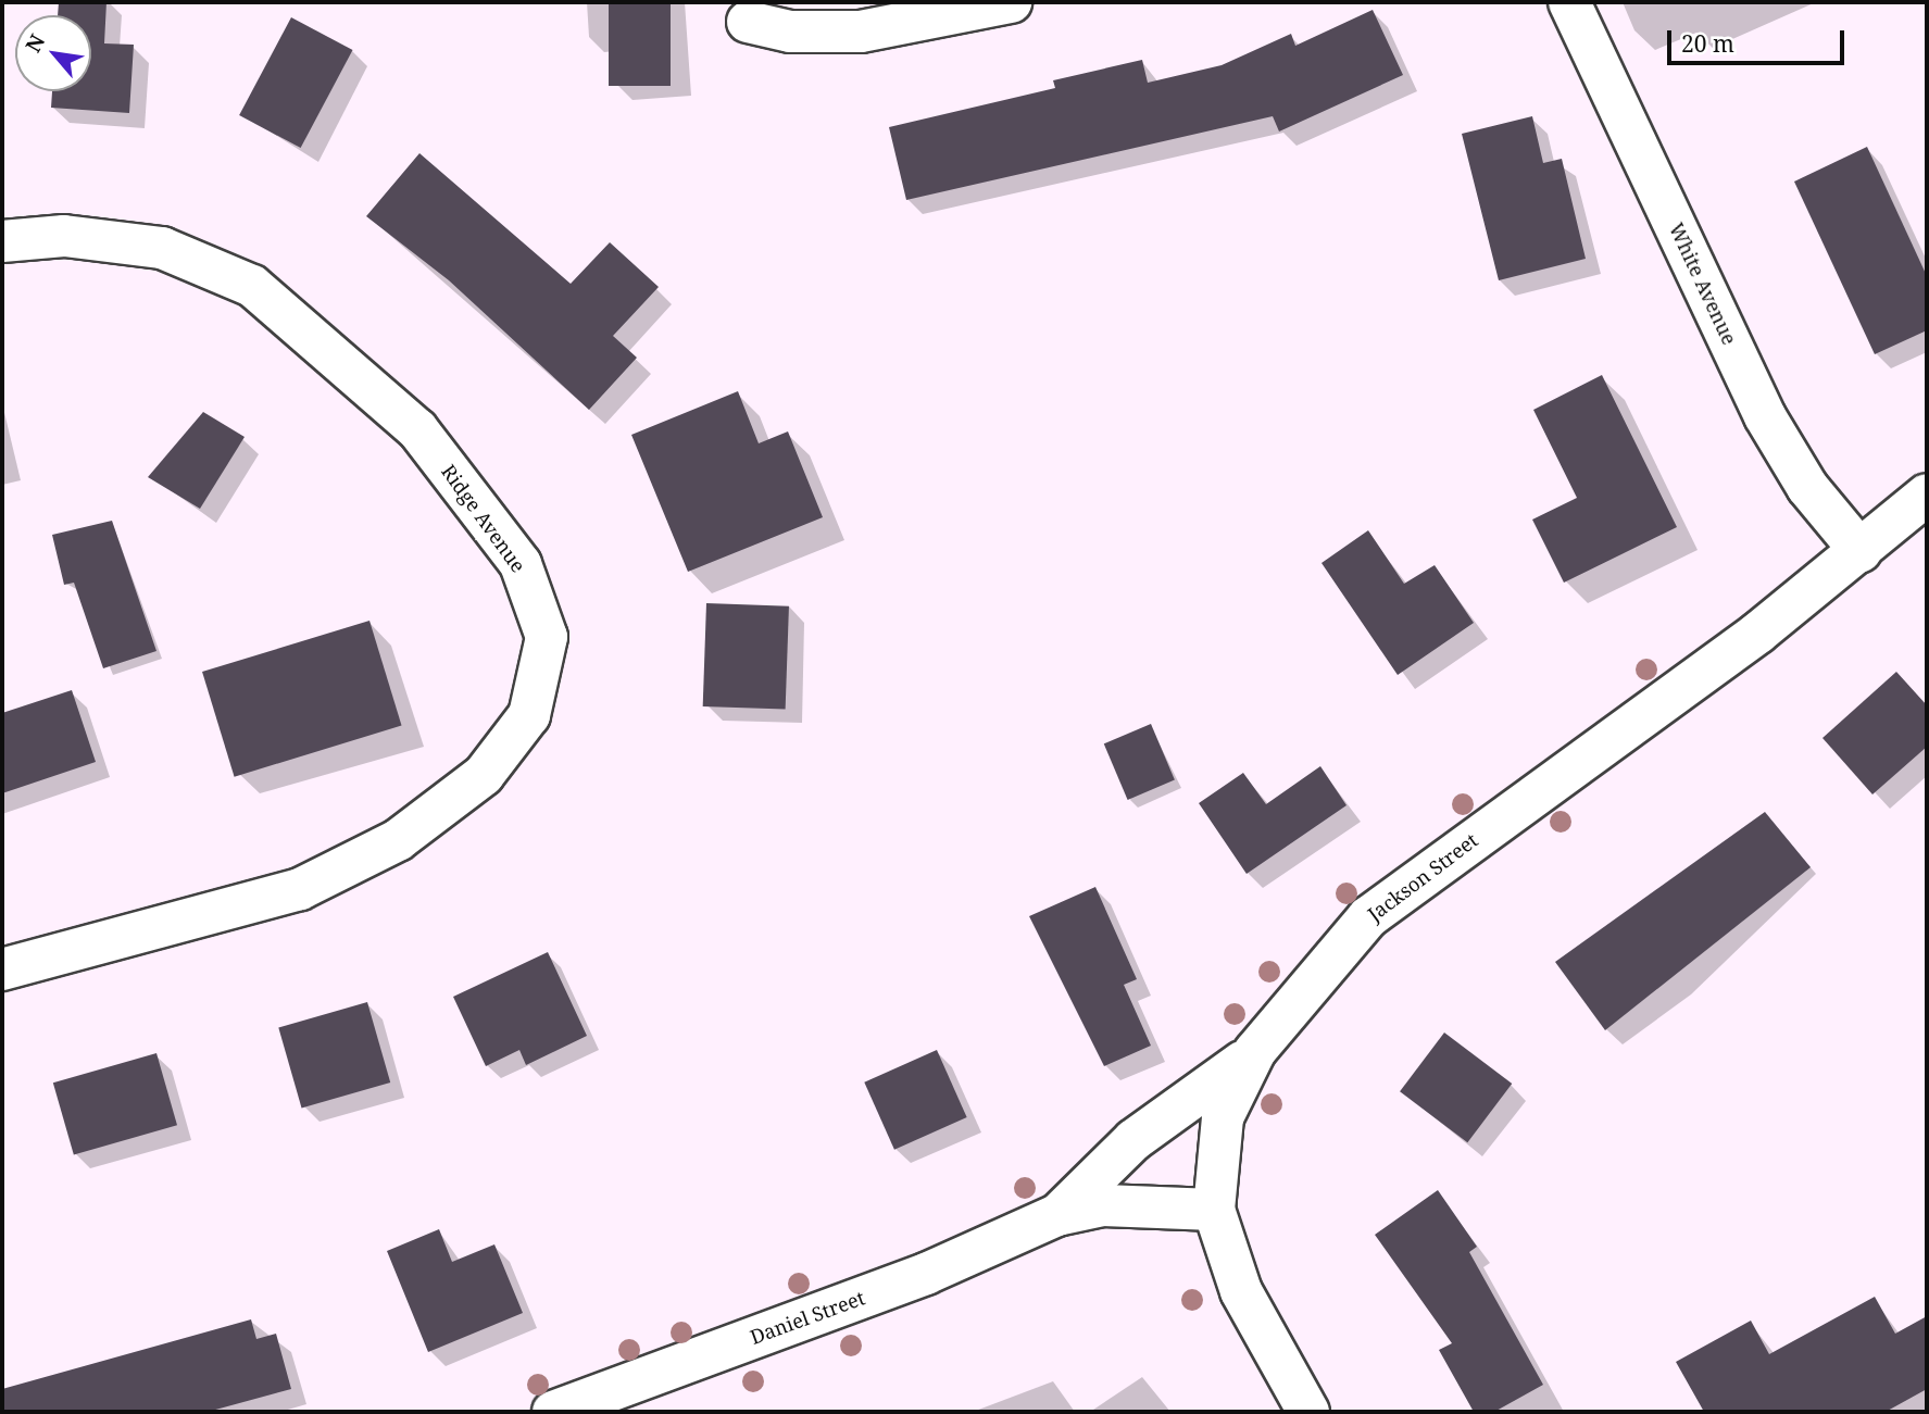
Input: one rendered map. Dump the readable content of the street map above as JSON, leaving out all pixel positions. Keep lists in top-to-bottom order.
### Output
{
  "streets": {
    "street": [
      "White Avenue",
      "Ridge Avenue",
      "Jackson Street",
      "Daniel Street"
    ]
  },
  "crossings": [
    ["White Avenue", "Jackson Street"],
    ["Jackson Street", "Daniel Street"]
  ],
  "scale_bar": "20 m",
  "north": "top left"
}
